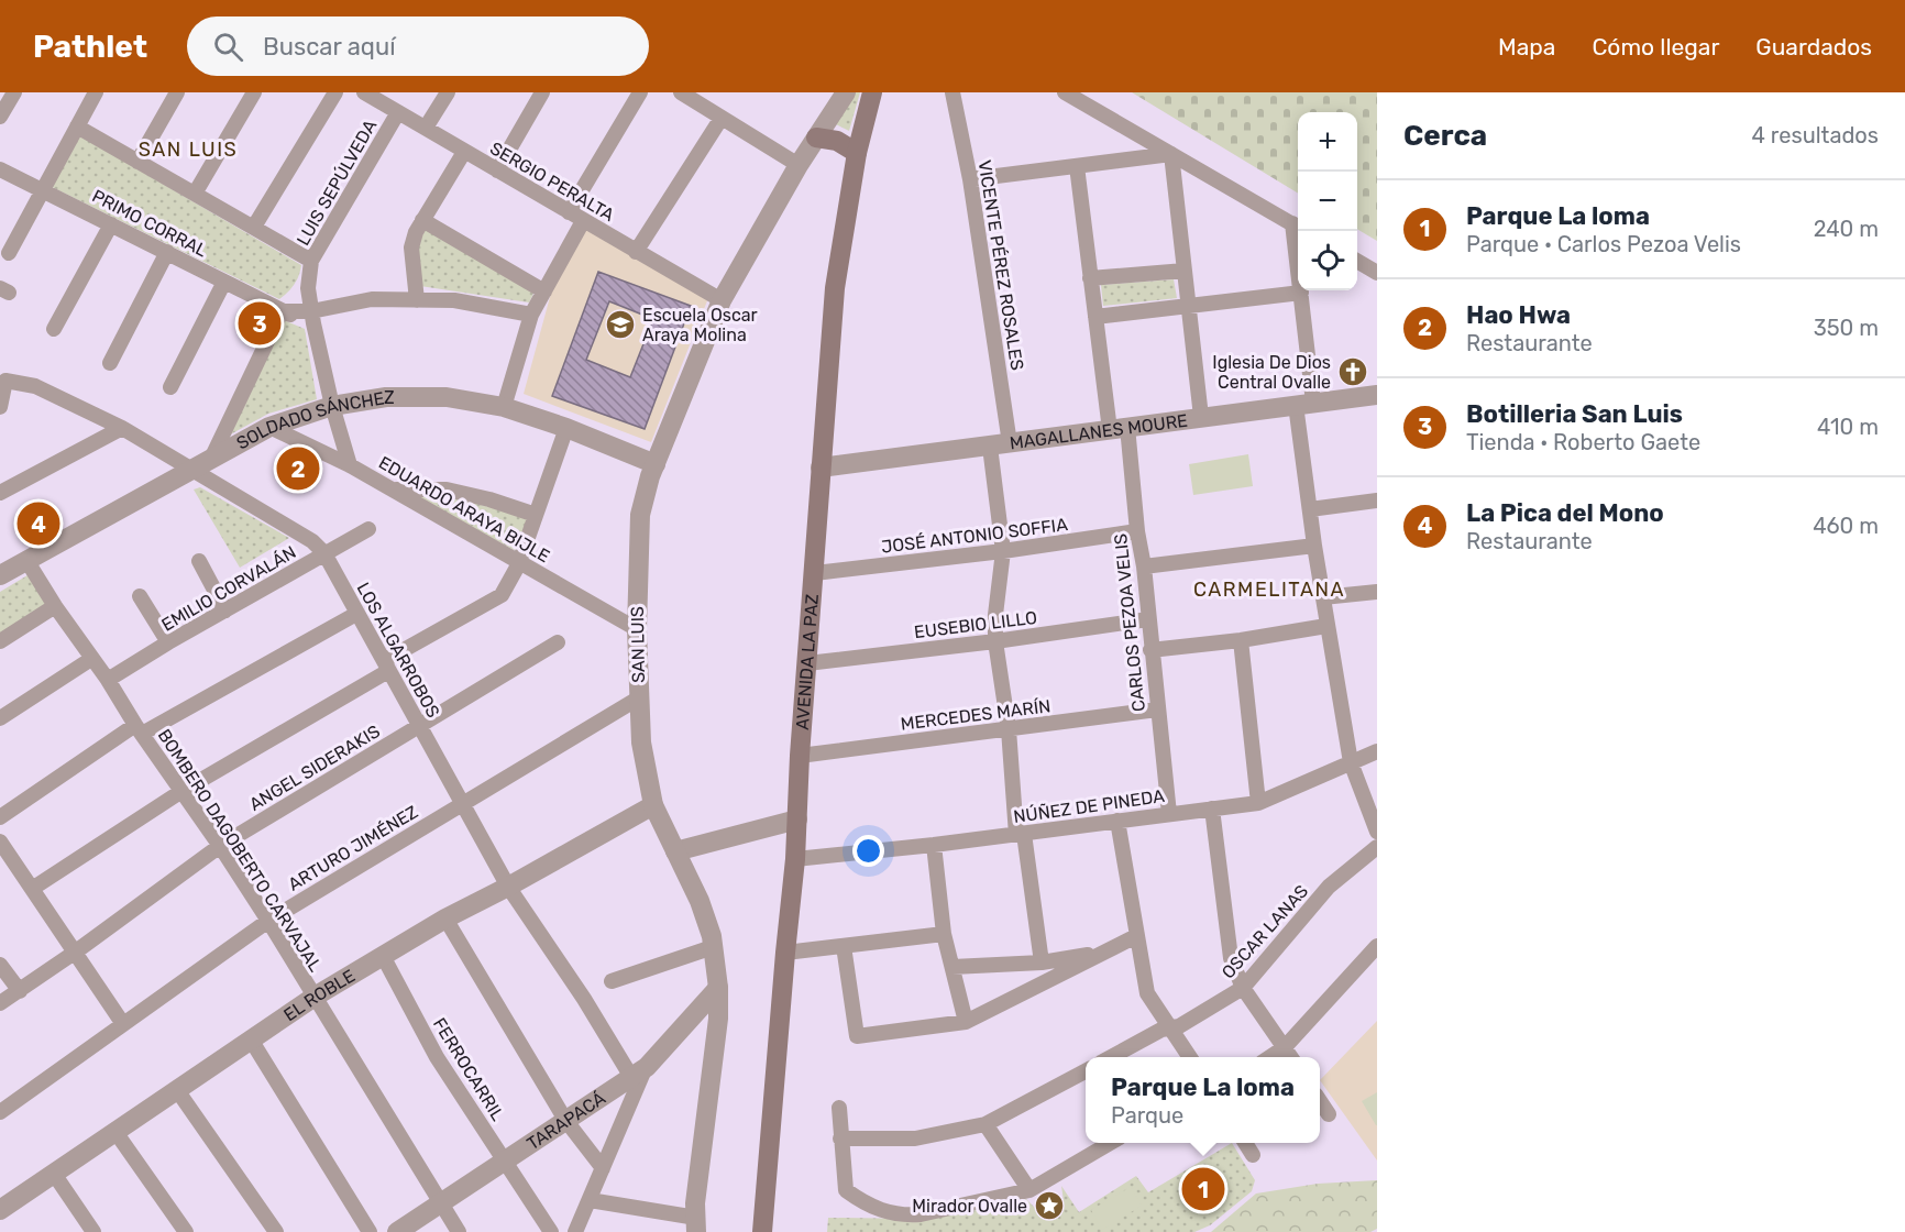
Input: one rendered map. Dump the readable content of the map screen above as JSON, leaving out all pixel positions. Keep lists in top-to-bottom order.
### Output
{
  "streets": {
    "main road": ["AVENIDA LA PAZ"],
    "street": [
      "SERGIO PERALTA",
      "LUIS SEPÚLVEDA",
      "PRIMO CORRAL",
      "VICENTE PÉREZ ROSALES",
      "SOLDADO SÁNCHEZ",
      "MAGALLANES MOURE",
      "EDUARDO ARAYA BIJLE",
      "JOSÉ ANTONIO SOFFIA",
      "EMILIO CORVALÁN",
      "CARLOS PEZOA VELIS",
      "EUSEBIO LILLO",
      "SAN LUIS",
      "LOS ALGARROBOS",
      "MERCEDES MARÍN",
      "ANGEL SIDERAKIS",
      "NÚÑEZ DE PINEDA",
      "ARTURO JIMÉNEZ",
      "BOMBERO DAGOBERTO CARVAJAL",
      "OSCAR LANAS",
      "EL ROBLE",
      "FERROCARRIL",
      "TARAPACÁ"
    ]
  },
  "crossings": [
    ["SERGIO PERALTA", "LUIS SEPÚLVEDA"],
    ["SERGIO PERALTA", "SAN LUIS"],
    ["LUIS SEPÚLVEDA", "PRIMO CORRAL"],
    ["LUIS SEPÚLVEDA", "SOLDADO SÁNCHEZ"],
    ["LUIS SEPÚLVEDA", "EDUARDO ARAYA BIJLE"],
    ["VICENTE PÉREZ ROSALES", "MAGALLANES MOURE"],
    ["SOLDADO SÁNCHEZ", "EDUARDO ARAYA BIJLE"],
    ["SOLDADO SÁNCHEZ", "SAN LUIS"],
    ["SOLDADO SÁNCHEZ", "LOS ALGARROBOS"],
    ["SOLDADO SÁNCHEZ", "BOMBERO DAGOBERTO CARVAJAL"],
    ["MAGALLANES MOURE", "CARLOS PEZOA VELIS"],
    ["MAGALLANES MOURE", "AVENIDA LA PAZ"],
    ["EDUARDO ARAYA BIJLE", "SAN LUIS"],
    ["JOSÉ ANTONIO SOFFIA", "CARLOS PEZOA VELIS"],
    ["JOSÉ ANTONIO SOFFIA", "AVENIDA LA PAZ"],
    ["EMILIO CORVALÁN", "LOS ALGARROBOS"],
    ["EMILIO CORVALÁN", "BOMBERO DAGOBERTO CARVAJAL"],
    ["CARLOS PEZOA VELIS", "EUSEBIO LILLO"],
    ["CARLOS PEZOA VELIS", "MERCEDES MARÍN"],
    ["CARLOS PEZOA VELIS", "NÚÑEZ DE PINEDA"],
    ["EUSEBIO LILLO", "AVENIDA LA PAZ"],
    ["SAN LUIS", "ARTURO JIMÉNEZ"],
    ["SAN LUIS", "EL ROBLE"],
    ["SAN LUIS", "TARAPACÁ"],
    ["LOS ALGARROBOS", "ANGEL SIDERAKIS"],
    ["LOS ALGARROBOS", "ARTURO JIMÉNEZ"],
    ["LOS ALGARROBOS", "EL ROBLE"],
    ["LOS ALGARROBOS", "TARAPACÁ"],
    ["AVENIDA LA PAZ", "MERCEDES MARÍN"],
    ["AVENIDA LA PAZ", "NÚÑEZ DE PINEDA"],
    ["ANGEL SIDERAKIS", "BOMBERO DAGOBERTO CARVAJAL"],
    ["ARTURO JIMÉNEZ", "BOMBERO DAGOBERTO CARVAJAL"],
    ["BOMBERO DAGOBERTO CARVAJAL", "EL ROBLE"],
    ["BOMBERO DAGOBERTO CARVAJAL", "TARAPACÁ"],
    ["EL ROBLE", "FERROCARRIL"],
    ["FERROCARRIL", "TARAPACÁ"]
  ],
  "districts": ["SAN LUIS", "CARMELITANA"],
  "places": {
    "school or university": ["Escuela Oscar Araya Molina"],
    "church": ["Iglesia De Dios Central Ovalle"],
    "place": ["Mirador Ovalle"]
  },
  "page": {
    "header": "Pathlet",
    "search": "Buscar aquí",
    "nav": ["Mapa", "Cómo llegar", "Guardados"],
    "heading": ["Cerca", "4 resultados"],
    "map_buttons": ["+", "−"],
    "list": [
      {
        "mark": "1",
        "name": "Parque La loma",
        "note": "Parque · Carlos Pezoa Velis",
        "value": "240 m"
      },
      {
        "mark": "2",
        "name": "Hao Hwa",
        "note": "Restaurante",
        "value": "350 m"
      },
      {
        "mark": "3",
        "name": "Botilleria San Luis",
        "note": "Tienda · Roberto Gaete",
        "value": "410 m"
      },
      {
        "mark": "4",
        "name": "La Pica del Mono",
        "note": "Restaurante",
        "value": "460 m"
      }
    ],
    "pins": [
      "3",
      "2",
      "4",
      "1"
    ],
    "popup": ["Parque La loma", "Parque"]
  }
}
